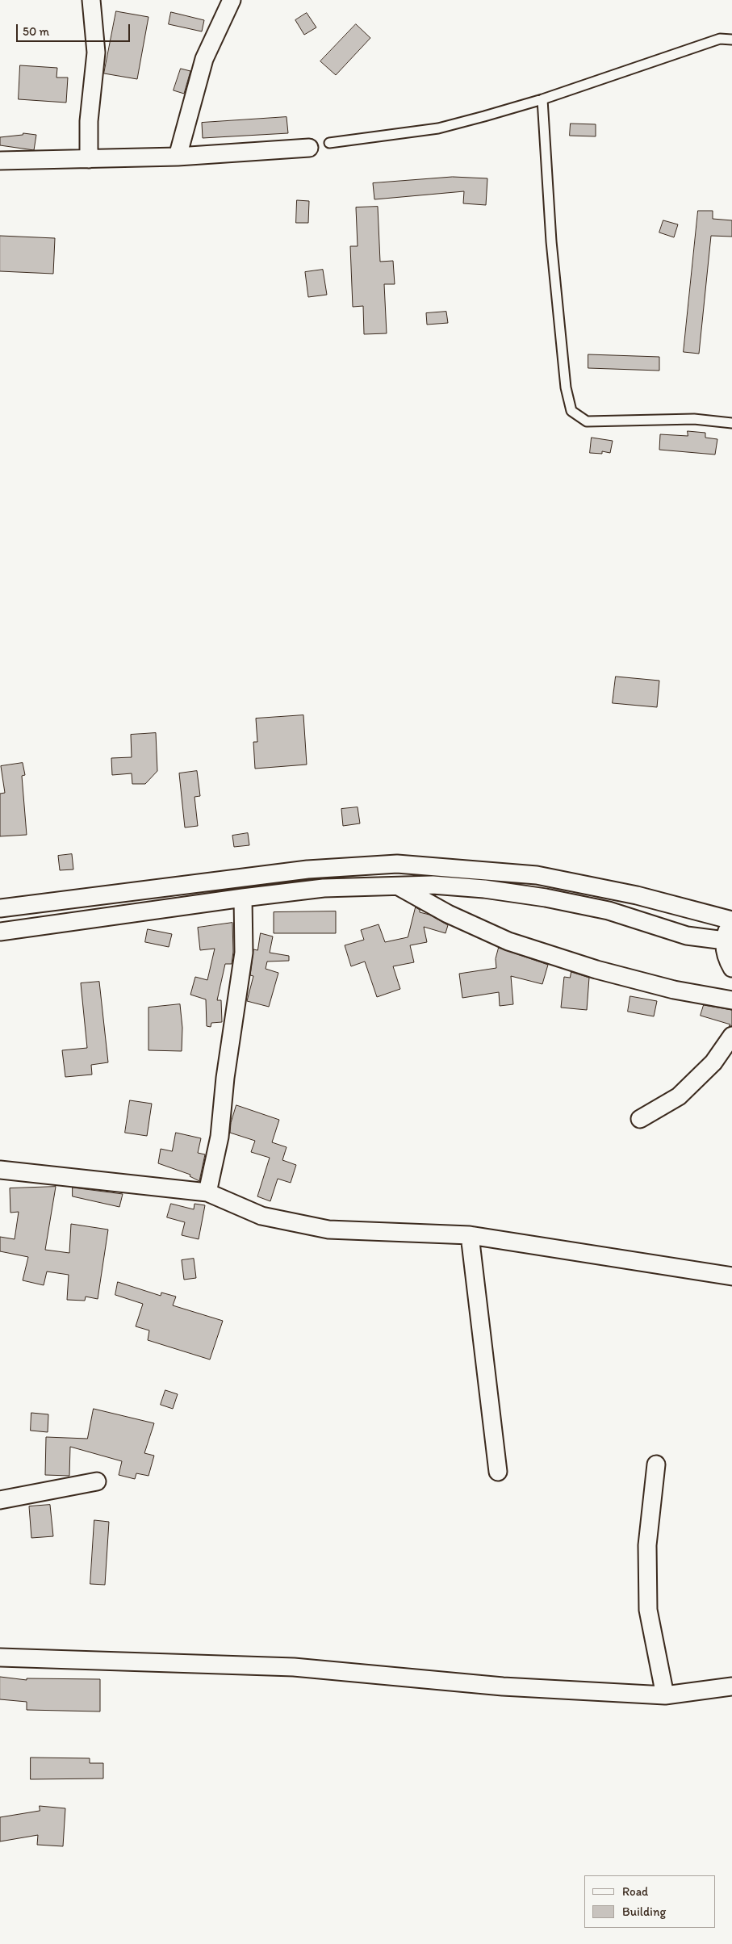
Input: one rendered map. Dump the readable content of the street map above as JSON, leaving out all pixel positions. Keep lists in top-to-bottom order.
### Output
{
  "legend": ["Road", "Building"],
  "scale_bar": "50 m"
}
